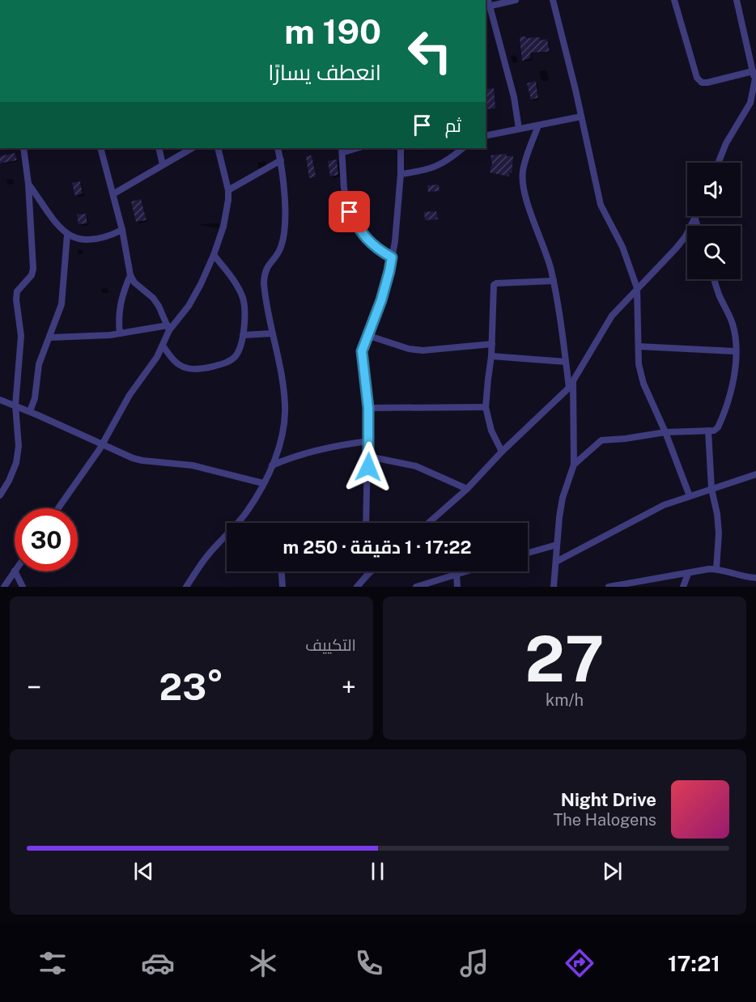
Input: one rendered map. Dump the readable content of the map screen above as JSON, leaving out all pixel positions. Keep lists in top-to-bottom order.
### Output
{
  "page": {
    "turn": ["190 m", "انعطف يسارًا"],
    "then": "ثم",
    "limit": "30",
    "trip": "17:22 · 1 دقيقة · 250 m",
    "tile": [
      ["27", "km/h"],
      "التكييف"
    ],
    "heat": ["−", "23°", "+"],
    "song": ["Night Drive", "The Halogens"],
    "tabs": "17:21"
  }
}
